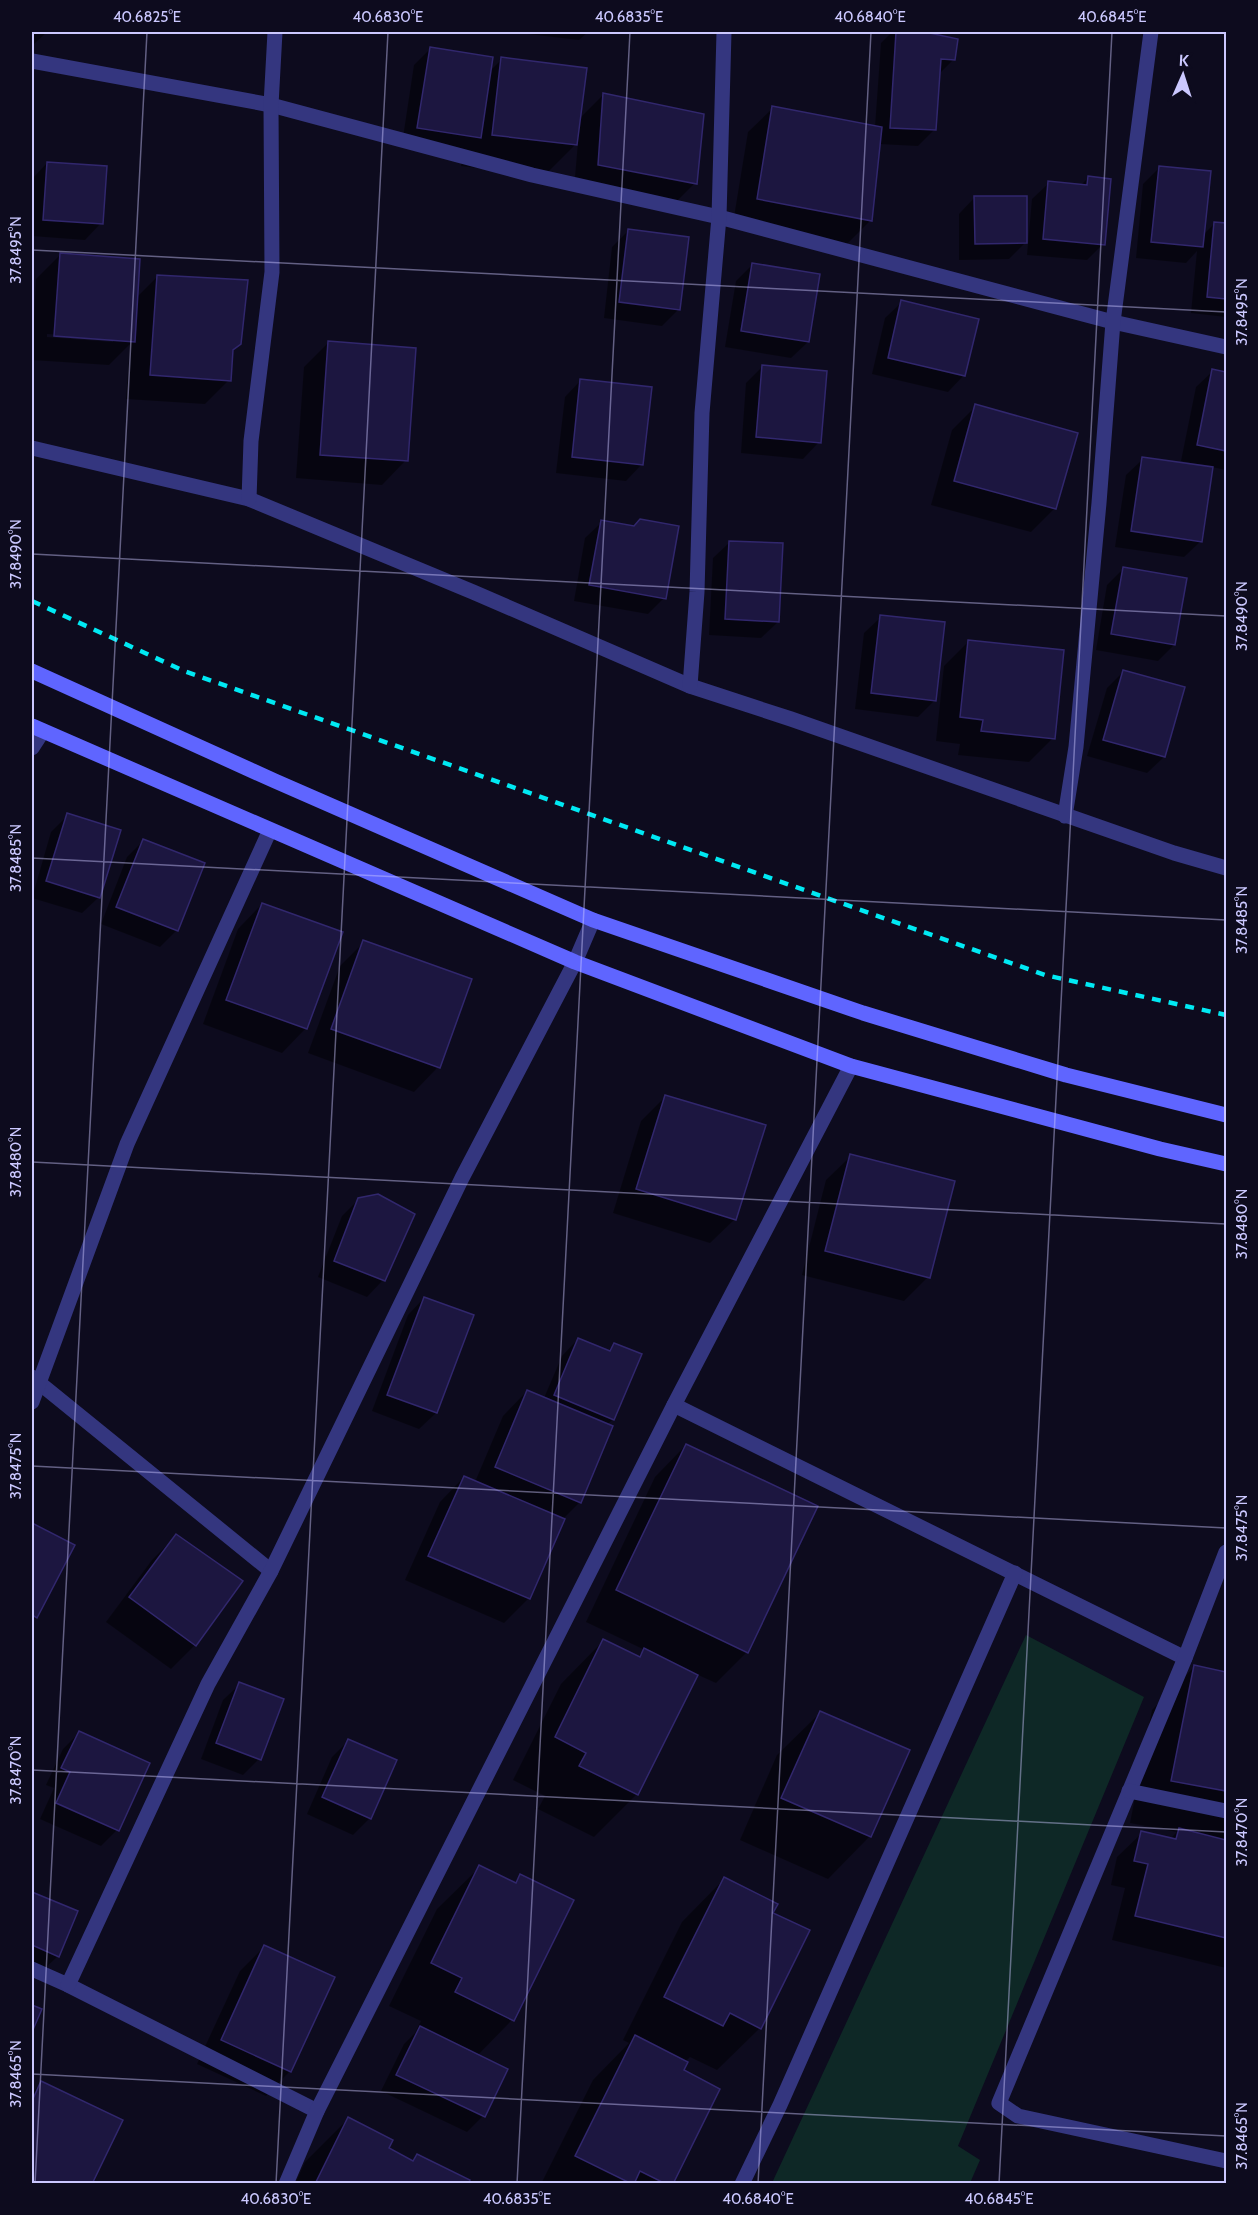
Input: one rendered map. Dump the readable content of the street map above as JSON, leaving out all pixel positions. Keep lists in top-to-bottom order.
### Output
{
  "north": "top",
  "coordinates": [
    "40.6825°E",
    "40.6830°E",
    "40.6835°E",
    "40.6840°E",
    "40.6845°E",
    "37.8495°N",
    "37.8490°N",
    "37.8485°N",
    "37.8480°N",
    "37.8475°N",
    "37.8470°N",
    "37.8465°N"
  ]
}
